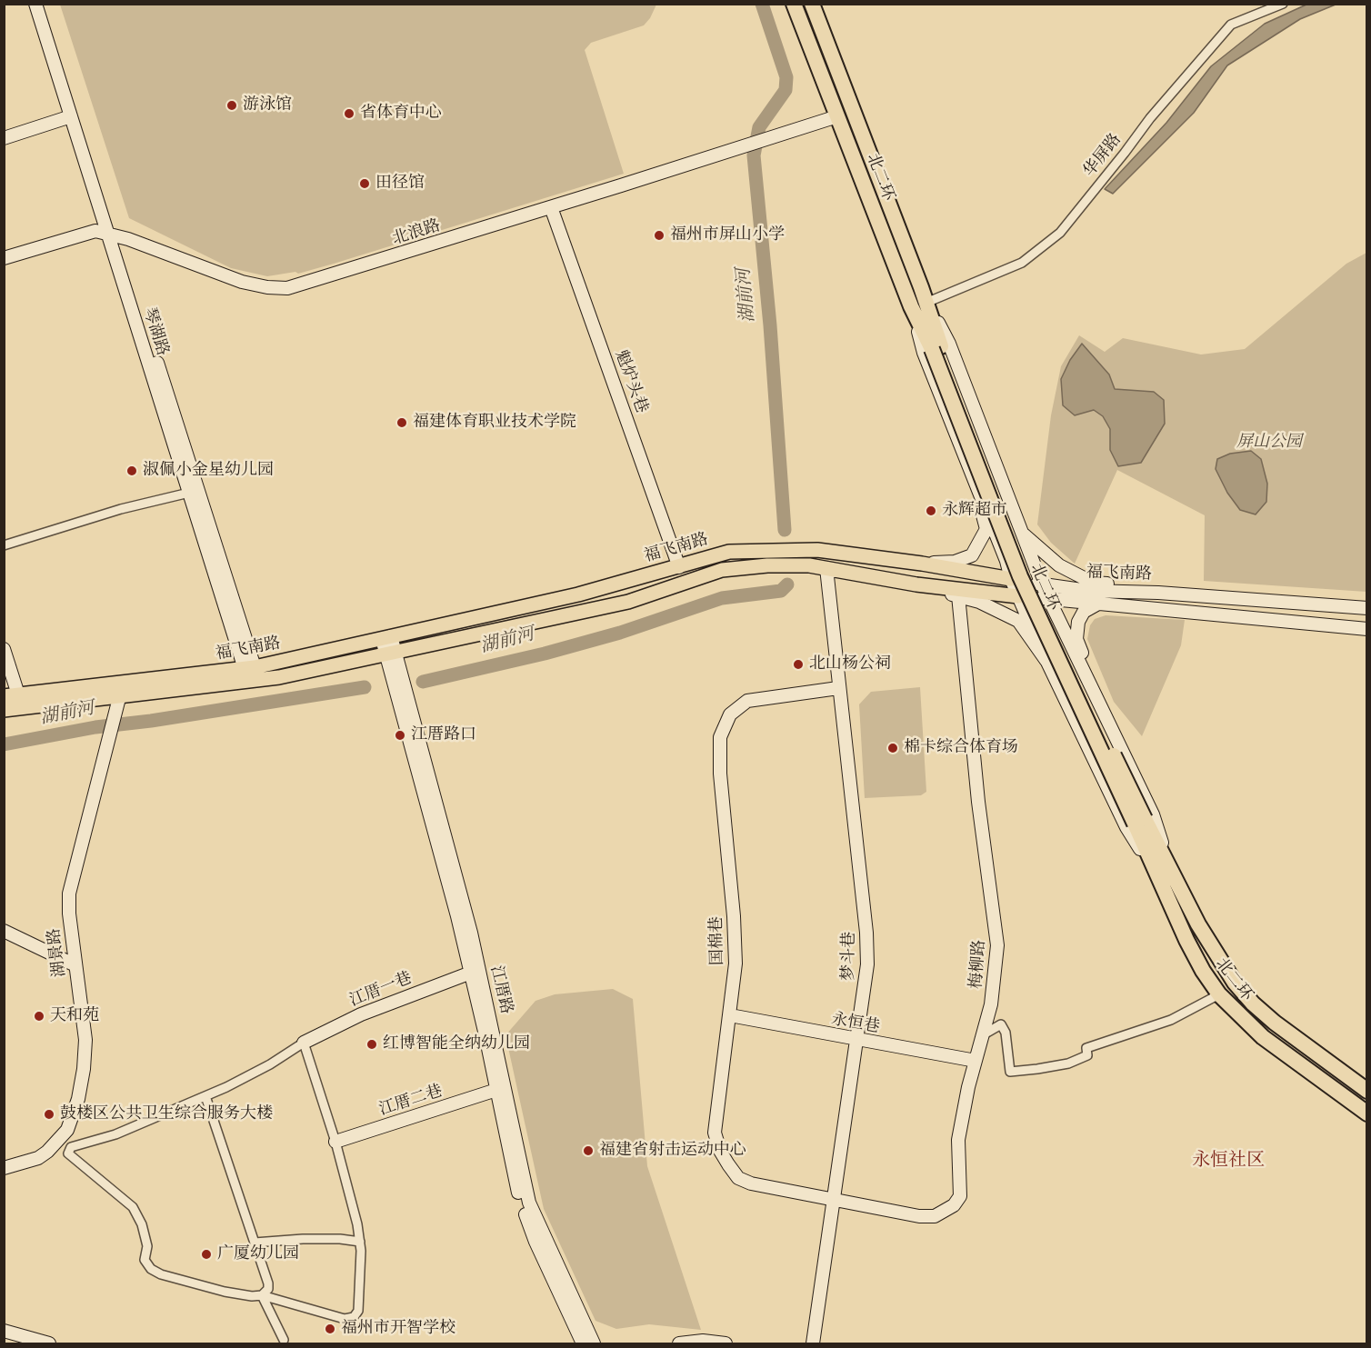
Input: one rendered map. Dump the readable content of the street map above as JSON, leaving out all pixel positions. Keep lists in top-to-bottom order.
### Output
{
  "streets": {
    "highway": ["北二环"],
    "main road": [
      "北浪路",
      "琴湖路",
      "魁炉头巷",
      "福飞南路",
      "国棉巷",
      "湖景路",
      "梦斗巷",
      "梅柳路",
      "江厝一巷",
      "江厝路",
      "永恒巷",
      "江厝二巷"
    ],
    "street": ["华屏路"]
  },
  "crossings": [
    ["北二环", "北浪路"],
    ["北浪路", "琴湖路"],
    ["北浪路", "魁炉头巷"],
    ["琴湖路", "福飞南路"],
    ["魁炉头巷", "福飞南路"],
    ["福飞南路", "湖景路"],
    ["福飞南路", "梦斗巷"],
    ["福飞南路", "江厝路"],
    ["国棉巷", "梦斗巷"],
    ["国棉巷", "梅柳路"],
    ["国棉巷", "永恒巷"],
    ["梦斗巷", "梅柳路"],
    ["梦斗巷", "永恒巷"],
    ["梅柳路", "永恒巷"],
    ["江厝一巷", "江厝路"],
    ["江厝路", "江厝二巷"]
  ],
  "districts": ["永恒社区"],
  "water": ["湖前河"],
  "parks": ["屏山公园"],
  "places": [
    "游泳馆",
    "省体育中心",
    "田径馆",
    "福州市屏山小学",
    "福建体育职业技术学院",
    "淑佩小金星幼儿园",
    "永辉超市",
    "北山杨公祠",
    "江厝路口",
    "棉卡综合体育场",
    "天和苑",
    "红博智能全纳幼儿园",
    "鼓楼区公共卫生综合服务大楼",
    "福建省射击运动中心",
    "广厦幼儿园",
    "福州市开智学校"
  ]
}
